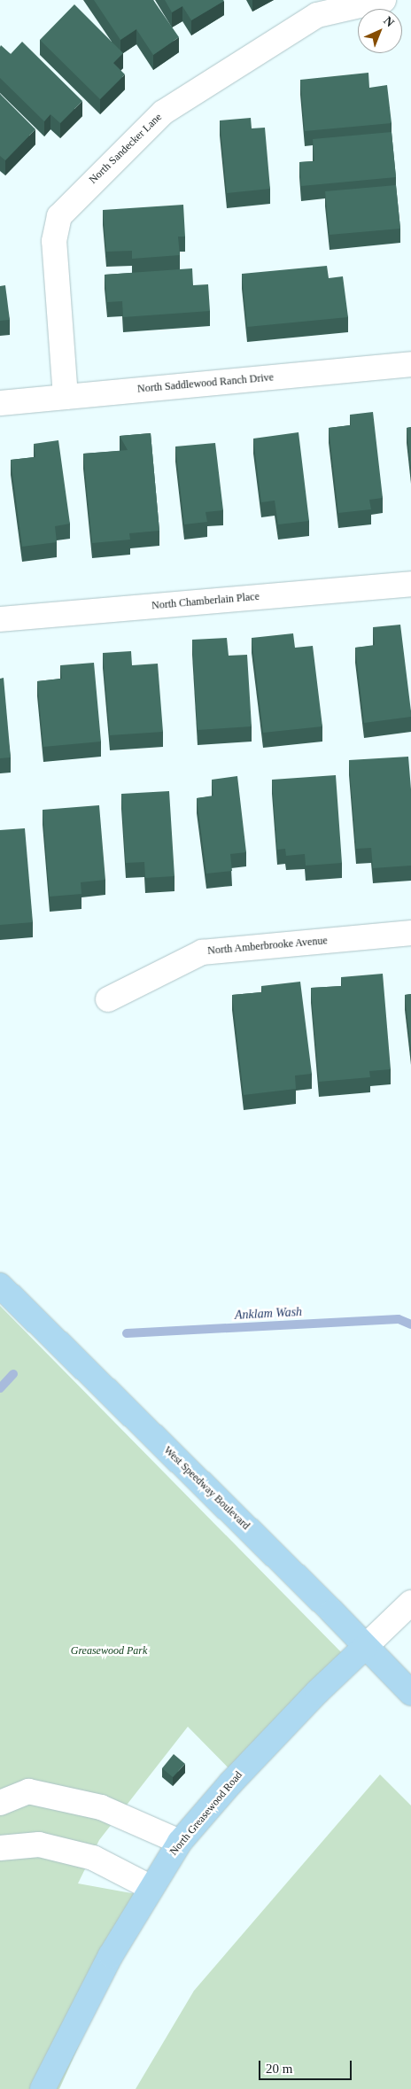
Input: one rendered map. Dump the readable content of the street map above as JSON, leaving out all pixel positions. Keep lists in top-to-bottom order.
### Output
{
  "streets": {
    "main road": ["West Speedway Boulevard", "North Greasewood Road"],
    "street": [
      "North Sandecker Lane",
      "North Saddlewood Ranch Drive",
      "North Chamberlain Place",
      "North Amberbrooke Avenue"
    ]
  },
  "crossings": [
    ["North Sandecker Lane", "North Saddlewood Ranch Drive"],
    ["West Speedway Boulevard", "North Greasewood Road"]
  ],
  "water": ["Anklam Wash"],
  "parks": ["Greasewood Park"],
  "scale_bar": "20 m",
  "north": "top right"
}
